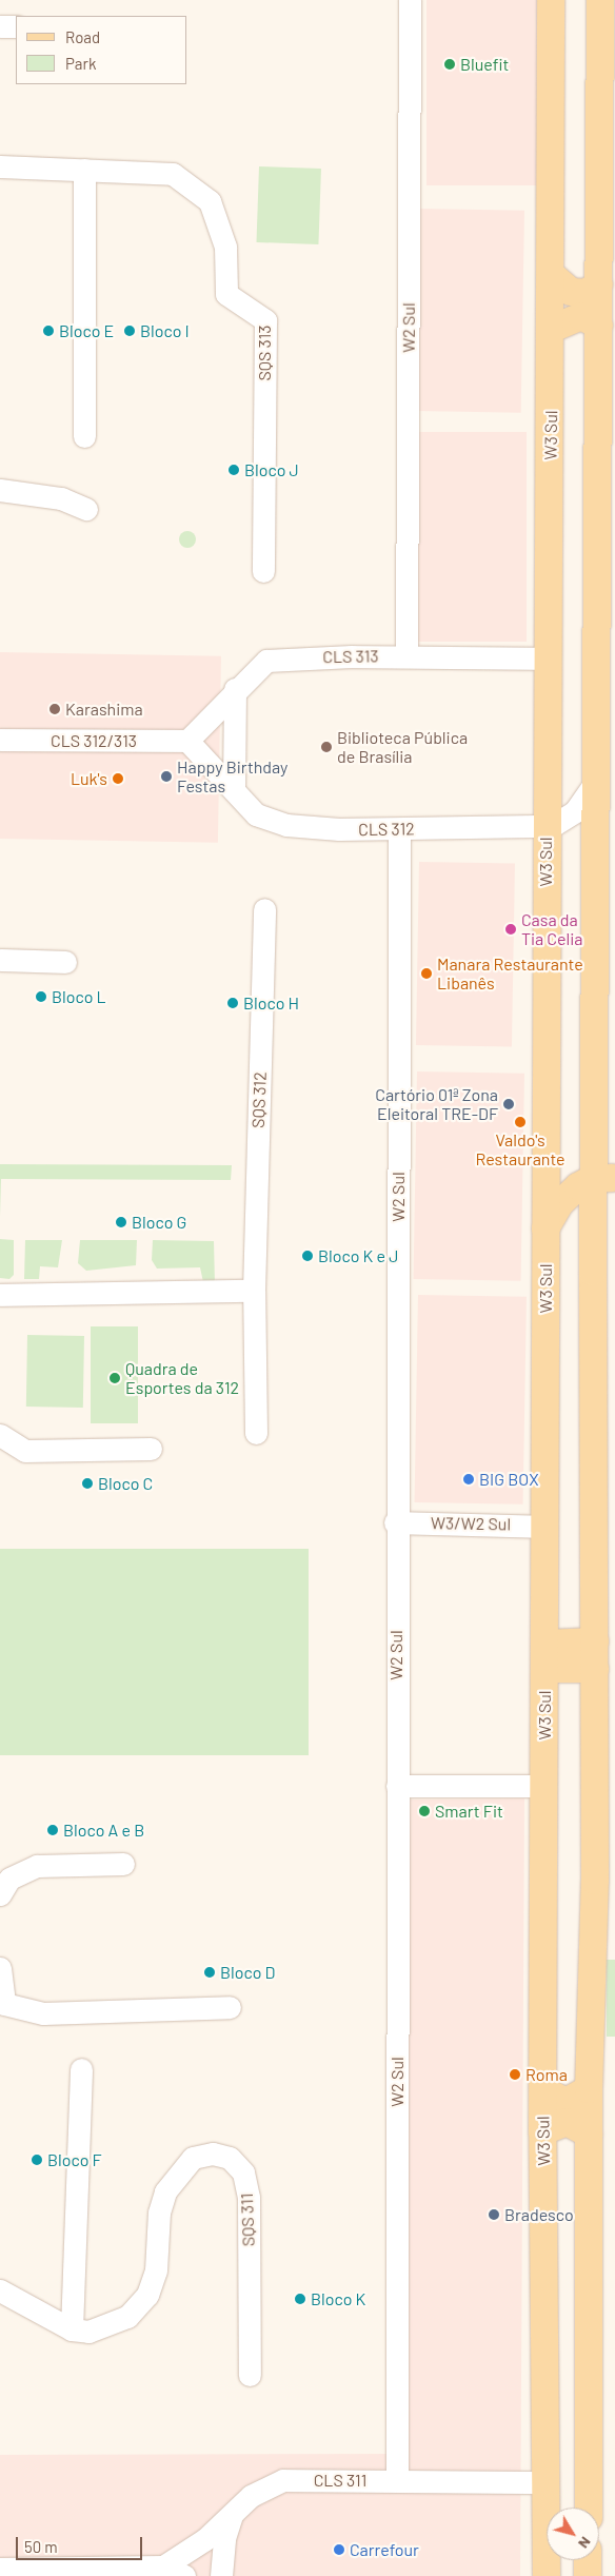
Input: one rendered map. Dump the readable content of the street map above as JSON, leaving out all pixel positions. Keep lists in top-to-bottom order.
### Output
{
  "streets": {
    "main road": ["W3 Sul"],
    "street": [
      "W2 Sul",
      "SQS 313",
      "CLS 313",
      "CLS 312/313",
      "CLS 312",
      "SQS 312",
      "W3/W2 Sul",
      "SQS 311",
      "CLS 311"
    ]
  },
  "crossings": [
    ["W2 Sul", "CLS 313"],
    ["W2 Sul", "CLS 312"],
    ["W2 Sul", "W3/W2 Sul"],
    ["W2 Sul", "CLS 311"],
    ["W3 Sul", "CLS 313"],
    ["W3 Sul", "CLS 312"],
    ["W3 Sul", "W3/W2 Sul"],
    ["W3 Sul", "CLS 311"],
    ["CLS 313", "CLS 312/313"],
    ["CLS 313", "CLS 312"],
    ["CLS 312/313", "CLS 312"]
  ],
  "places": [
    "Bluefit",
    "Bloco E",
    "Bloco I",
    "Bloco J",
    "Karashima",
    "Biblioteca Pública de Brasília",
    "Happy Birthday Festas",
    "Luk's",
    "Casa da Tia Celia",
    "Manara Restaurante Libanês",
    "Bloco L",
    "Bloco H",
    "Cartório 01ª Zona Eleitoral TRE-DF",
    "Valdo's Restaurante",
    "Bloco G",
    "Bloco K e J",
    "Quadra de Esportes da 312",
    "BIG BOX",
    "Bloco C",
    "Smart Fit",
    "Bloco A e B",
    "Bloco D",
    "Roma",
    "Bloco F",
    "Bradesco",
    "Bloco K",
    "Carrefour"
  ],
  "legend": ["Road", "Park"],
  "scale_bar": "50 m",
  "north": "bottom right"
}
